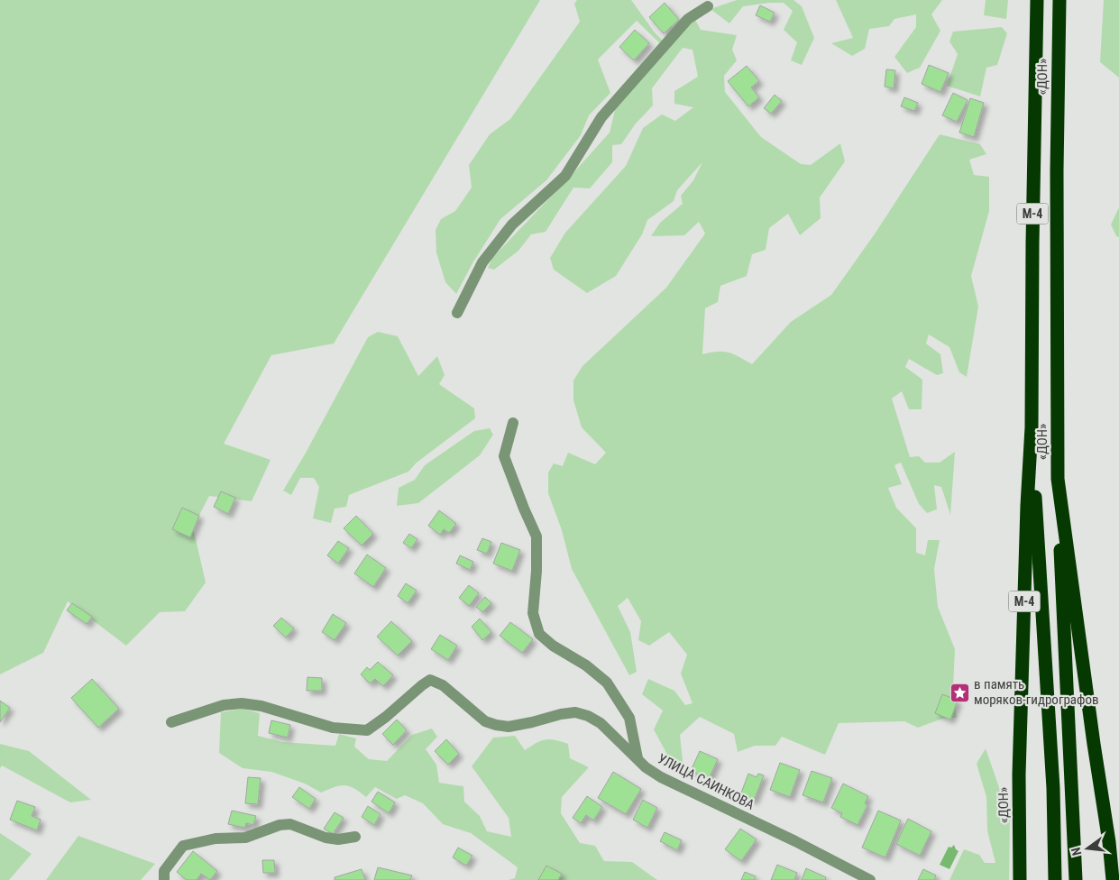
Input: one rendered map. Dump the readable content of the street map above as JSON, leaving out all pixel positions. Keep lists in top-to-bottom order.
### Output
{
  "streets": {
    "highway": ["«ДОН»", "М-4"],
    "street": ["УЛИЦА САИНКОВА"]
  },
  "places": {
    "place": ["в память моряков-гидрографов"]
  },
  "north": "left"
}
